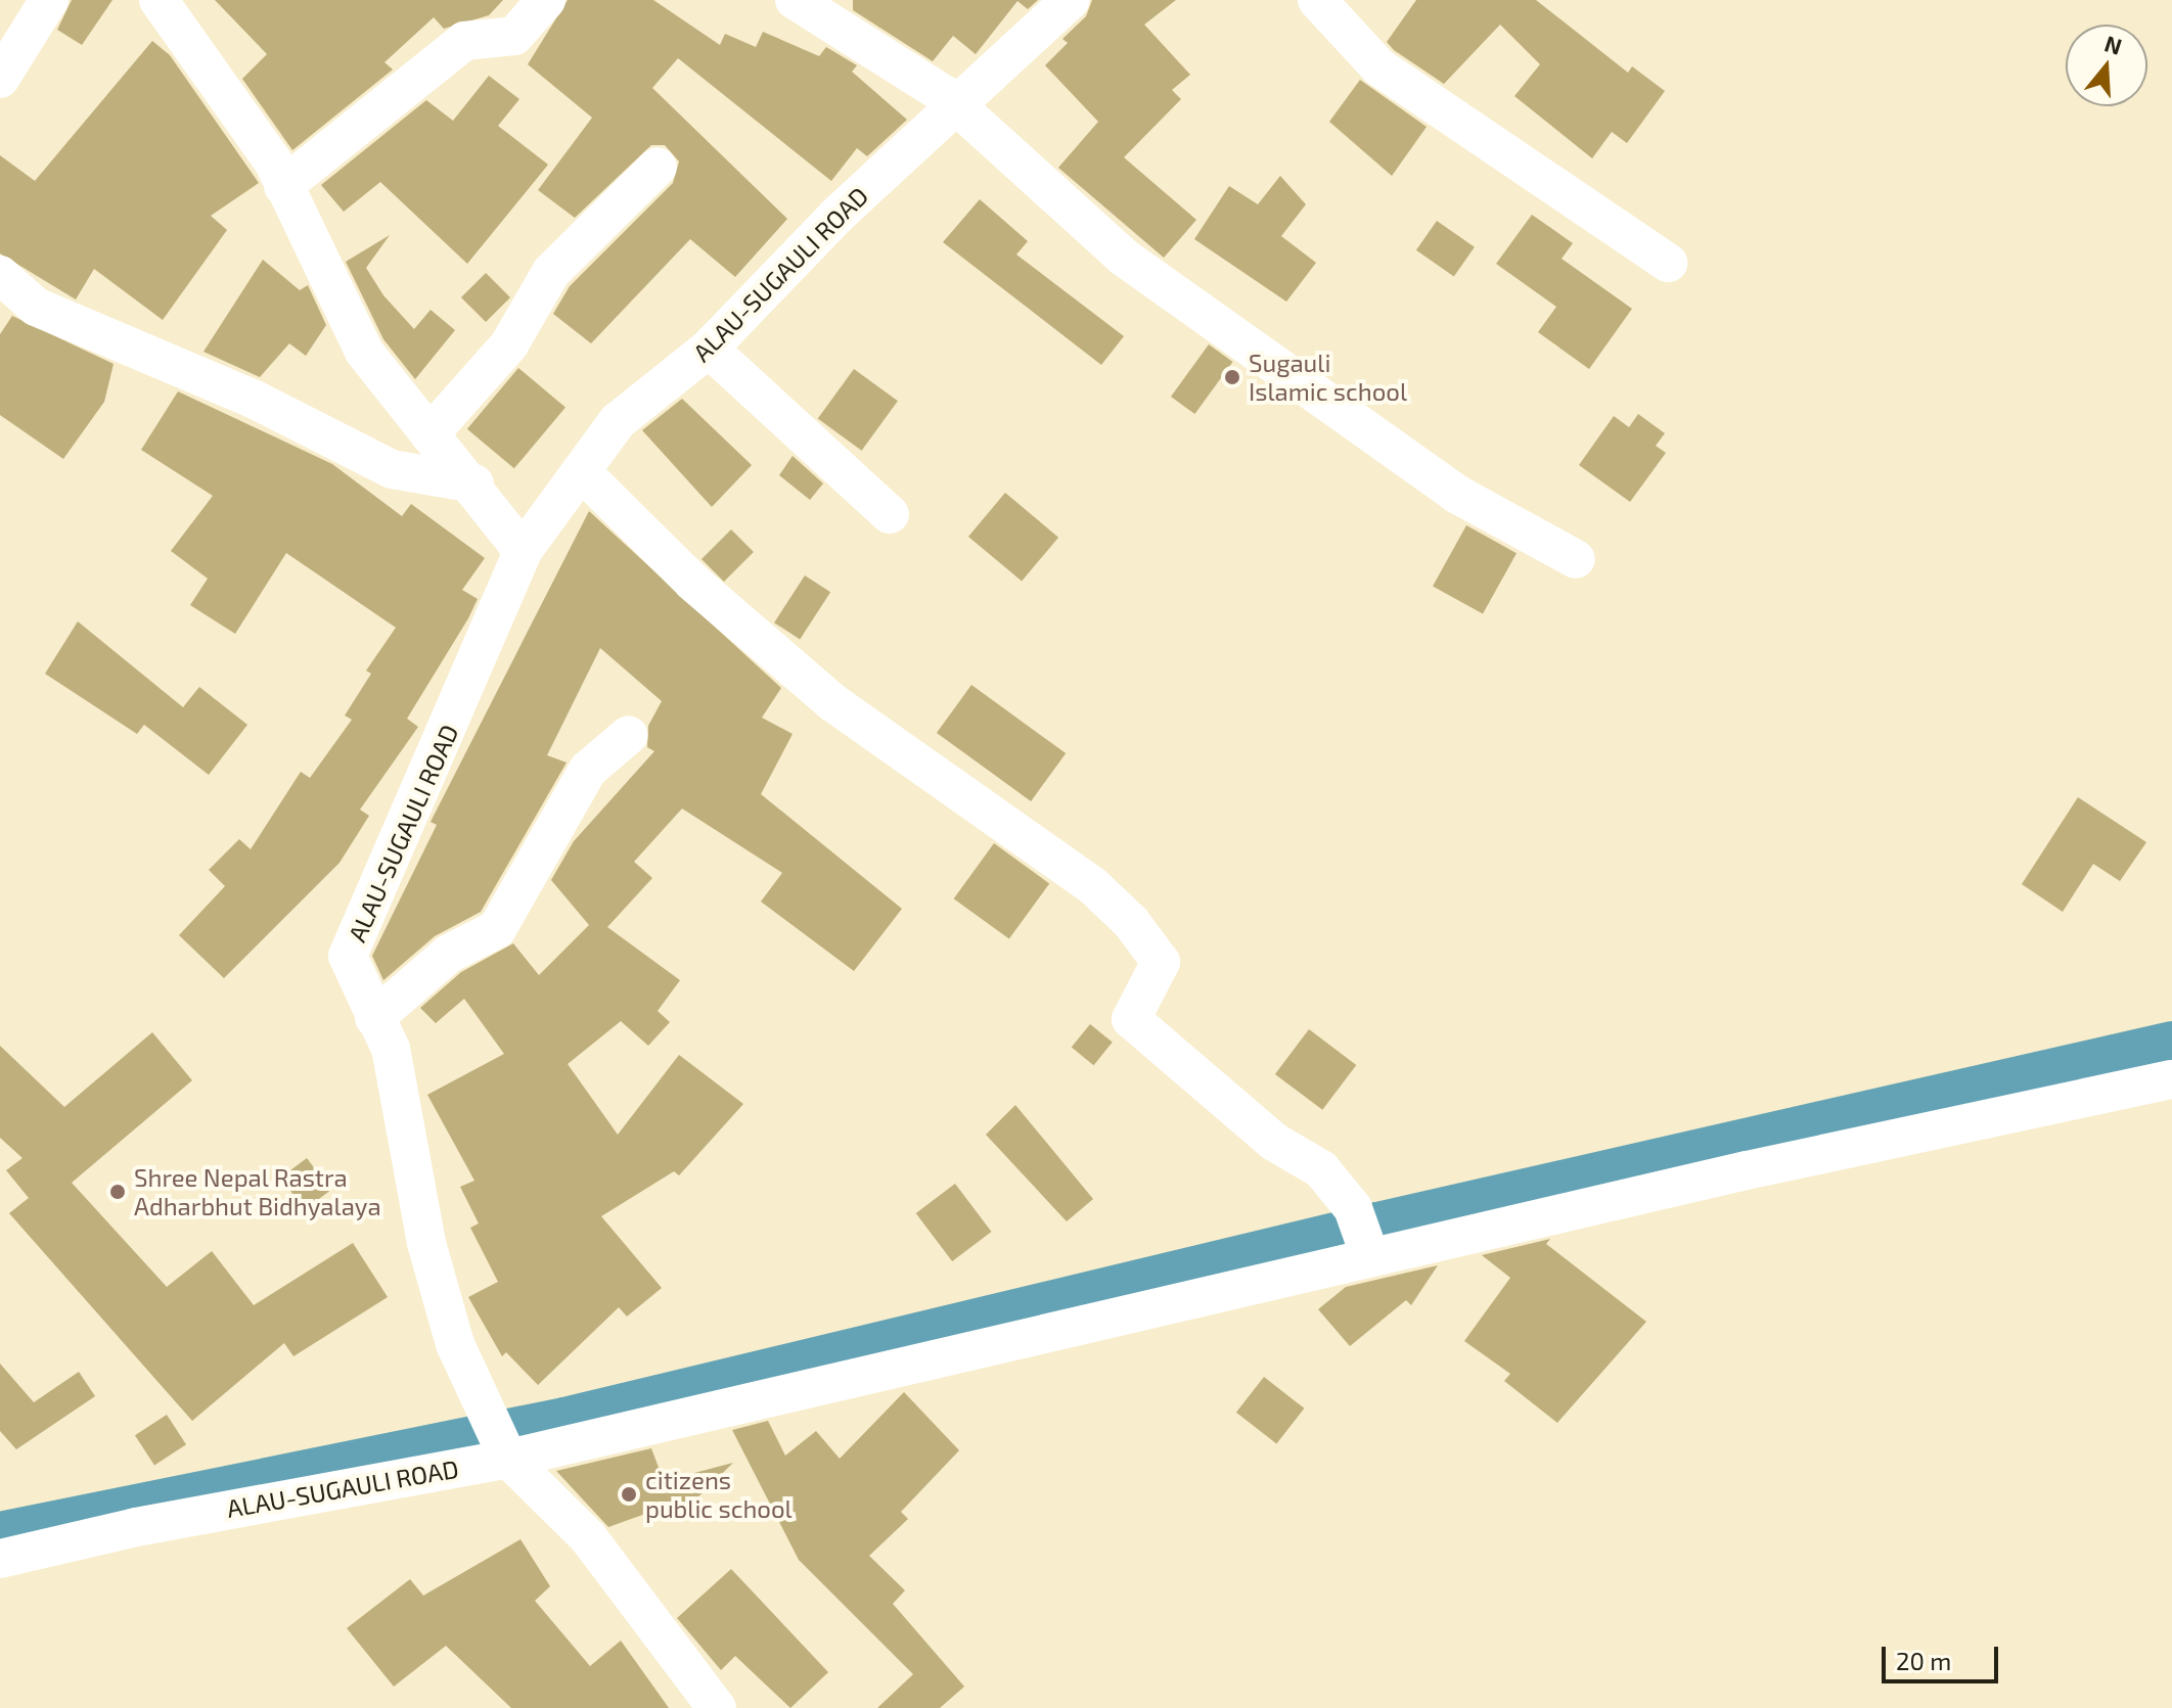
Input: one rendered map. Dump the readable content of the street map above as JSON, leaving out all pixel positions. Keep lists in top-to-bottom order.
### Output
{
  "streets": {
    "street": ["ALAU-SUGAULI ROAD"]
  },
  "places": ["Sugauli Islamic school", "Shree Nepal Rastra Adharbhut Bidhyalaya", "citizens public school"],
  "scale_bar": "20 m",
  "north": "top"
}
